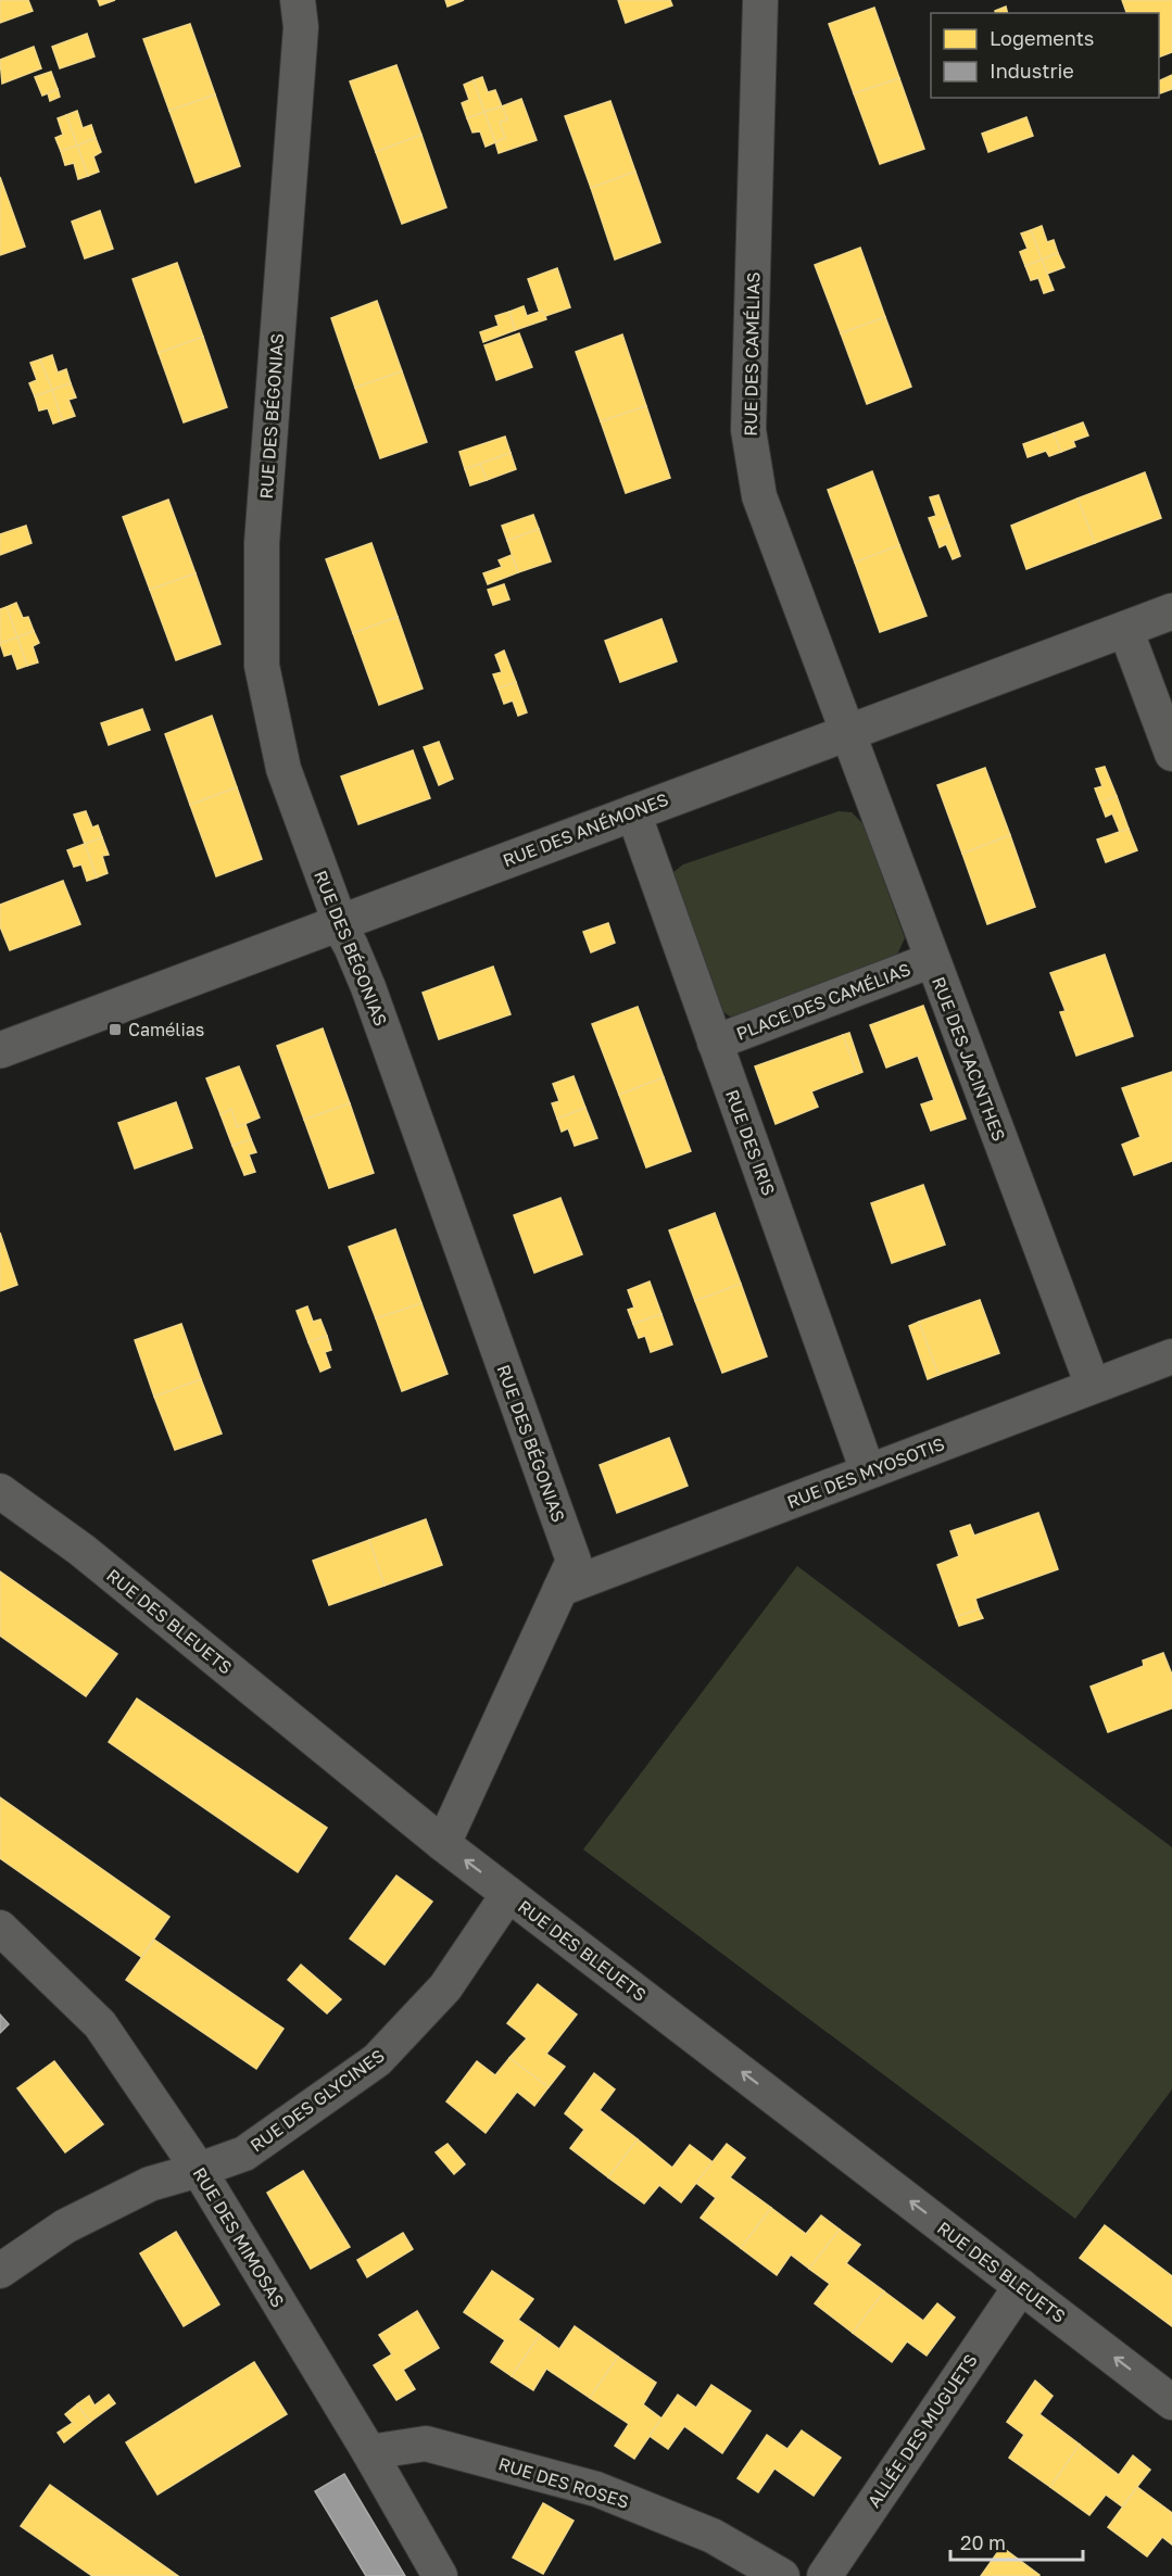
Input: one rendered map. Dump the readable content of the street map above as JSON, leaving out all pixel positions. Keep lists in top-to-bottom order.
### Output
{
  "streets": {
    "street": [
      "RUE DES CAMÉLIAS",
      "RUE DES BÉGONIAS",
      "RUE DES ANÉMONES",
      "PLACE DES CAMÉLIAS",
      "RUE DES JACINTHES",
      "RUE DES IRIS",
      "RUE DES MYOSOTIS",
      "RUE DES BLEUETS",
      "RUE DES GLYCINES",
      "RUE DES MIMOSAS",
      "ALLÉE DES MUGUETS",
      "RUE DES ROSES"
    ]
  },
  "crossings": [
    ["RUE DES CAMÉLIAS", "RUE DES ANÉMONES"],
    ["RUE DES CAMÉLIAS", "RUE DES JACINTHES"],
    ["RUE DES BÉGONIAS", "RUE DES ANÉMONES"],
    ["RUE DES BÉGONIAS", "RUE DES MYOSOTIS"],
    ["RUE DES BÉGONIAS", "RUE DES BLEUETS"],
    ["RUE DES ANÉMONES", "RUE DES JACINTHES"],
    ["RUE DES ANÉMONES", "RUE DES IRIS"],
    ["PLACE DES CAMÉLIAS", "RUE DES JACINTHES"],
    ["PLACE DES CAMÉLIAS", "RUE DES IRIS"],
    ["RUE DES JACINTHES", "RUE DES MYOSOTIS"],
    ["RUE DES IRIS", "RUE DES MYOSOTIS"],
    ["RUE DES BLEUETS", "RUE DES GLYCINES"],
    ["RUE DES BLEUETS", "ALLÉE DES MUGUETS"],
    ["RUE DES GLYCINES", "RUE DES MIMOSAS"],
    ["RUE DES MIMOSAS", "RUE DES ROSES"]
  ],
  "one_way": ["RUE DES BLEUETS"],
  "places": {
    "transit": ["Camélias"]
  },
  "legend": ["Logements", "Industrie"],
  "scale_bar": "20 m"
}
